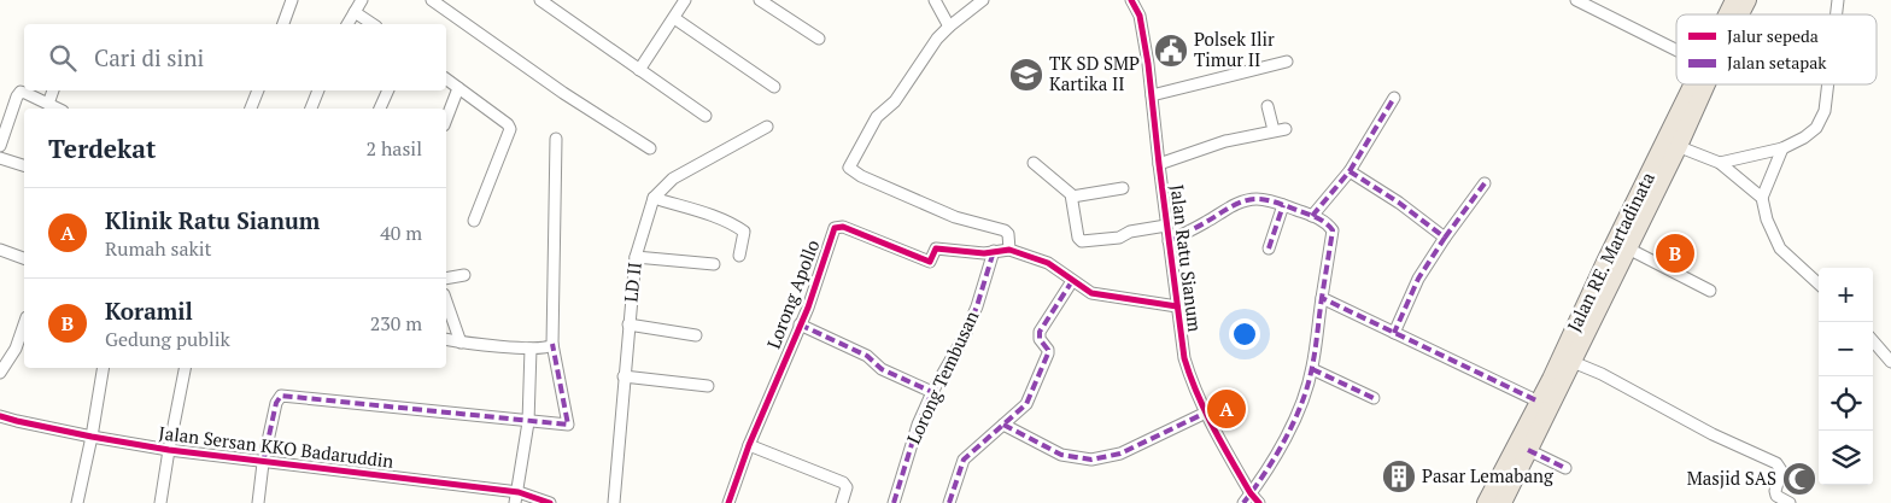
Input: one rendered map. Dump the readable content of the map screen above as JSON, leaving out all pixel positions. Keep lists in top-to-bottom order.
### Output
{
  "streets": {
    "highway": ["Jalan RE. Martadinata"],
    "street": [
      "Jalan Ratu Sianum",
      "LD II",
      "Lorong Apollo",
      "Lorong Tembusan",
      "Jalan Sersan KKO Badaruddin"
    ]
  },
  "crossings": [
    ["Lorong Apollo", "Lorong Tembusan"]
  ],
  "places": {
    "public building": ["Polsek Ilir Timur II"],
    "school or university": ["TK SD SMP Kartika II"],
    "building": ["Pasar Lemabang"],
    "mosque": ["Masjid SAS"]
  },
  "legend": ["Jalur sepeda", "Jalan setapak"],
  "page": {
    "search": "Cari di sini",
    "heading": ["Terdekat", "2 hasil"],
    "list": [
      {
        "mark": "A",
        "name": "Klinik Ratu Sianum",
        "note": "Rumah sakit",
        "value": "40 m"
      },
      {
        "mark": "B",
        "name": "Koramil",
        "note": "Gedung publik",
        "value": "230 m"
      }
    ],
    "pins": ["B", "A"],
    "map_buttons": ["+", "−"]
  }
}
